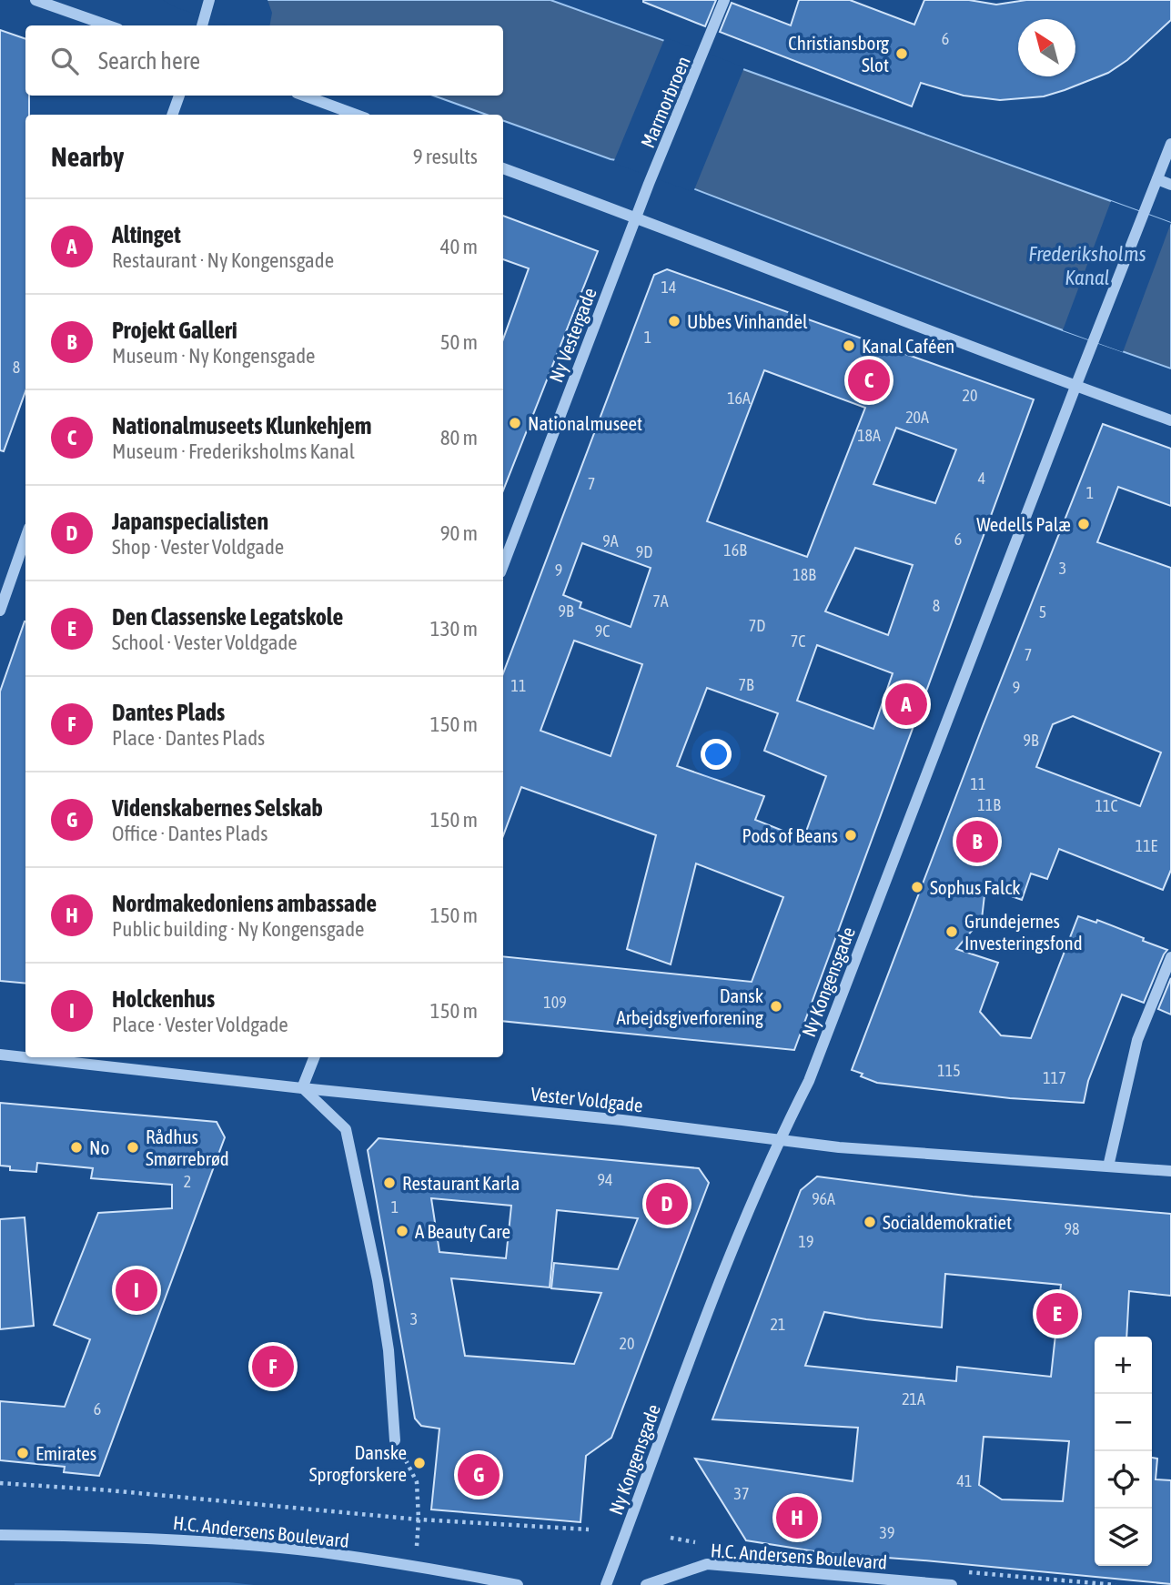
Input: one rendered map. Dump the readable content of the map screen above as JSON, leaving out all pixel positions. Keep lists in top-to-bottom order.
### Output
{
  "streets": {
    "street": [
      "Marmorbroen",
      "Ny Vestergade",
      "Ny Kongensgade",
      "Vester Voldgade",
      "H.C. Andersens Boulevard"
    ]
  },
  "crossings": [
    ["Marmorbroen", "Ny Vestergade"],
    ["Ny Kongensgade", "Vester Voldgade"]
  ],
  "water": ["Frederiksholms Kanal"],
  "places": [
    "Christiansborg Slot",
    "Ubbes Vinhandel",
    "Kanal Caféen",
    "Nationalmuseet",
    "Wedells Palæ",
    "Pods of Beans",
    "Sophus Falck",
    "Grundejernes Investeringsfond",
    "Dansk Arbejdsgiverforening",
    "No",
    "Rådhus Smørrebrød",
    "Restaurant Karla",
    "Socialdemokratiet",
    "A Beauty Care",
    "Emirates",
    "Danske Sprogforskere"
  ],
  "house_numbers": [
    "6",
    "14",
    "1",
    "8",
    "20",
    "16A",
    "20A",
    "18A",
    "4",
    "7",
    "1",
    "6",
    "9A",
    "16B",
    "9D",
    "3",
    "9",
    "18B",
    "7A",
    "8",
    "9B",
    "5",
    "7D",
    "9C",
    "7C",
    "7",
    "7B",
    "11",
    "9",
    "9B",
    "11",
    "11B",
    "11C",
    "11E",
    "109",
    "115",
    "117",
    "94",
    "2",
    "96A",
    "1",
    "98",
    "19",
    "3",
    "21",
    "20",
    "21A",
    "6",
    "41",
    "37",
    "39"
  ],
  "north": "top left",
  "page": {
    "search": "Search here",
    "heading": ["Nearby", "9 results"],
    "list": [
      {
        "mark": "A",
        "name": "Altinget",
        "note": "Restaurant · Ny Kongensgade",
        "value": "40 m"
      },
      {
        "mark": "B",
        "name": "Projekt Galleri",
        "note": "Museum · Ny Kongensgade",
        "value": "50 m"
      },
      {
        "mark": "C",
        "name": "Nationalmuseets Klunkehjem",
        "note": "Museum · Frederiksholms Kanal",
        "value": "80 m"
      },
      {
        "mark": "D",
        "name": "Japanspecialisten",
        "note": "Shop · Vester Voldgade",
        "value": "90 m"
      },
      {
        "mark": "E",
        "name": "Den Classenske Legatskole",
        "note": "School · Vester Voldgade",
        "value": "130 m"
      },
      {
        "mark": "F",
        "name": "Dantes Plads",
        "note": "Place · Dantes Plads",
        "value": "150 m"
      },
      {
        "mark": "G",
        "name": "Videnskabernes Selskab",
        "note": "Office · Dantes Plads",
        "value": "150 m"
      },
      {
        "mark": "H",
        "name": "Nordmakedoniens ambassade",
        "note": "Public building · Ny Kongensgade",
        "value": "150 m"
      },
      {
        "mark": "I",
        "name": "Holckenhus",
        "note": "Place · Vester Voldgade",
        "value": "150 m"
      }
    ],
    "pins": [
      "C",
      "A",
      "B",
      "D",
      "I",
      "E",
      "F",
      "G",
      "H"
    ],
    "map_buttons": ["+", "−"]
  }
}
